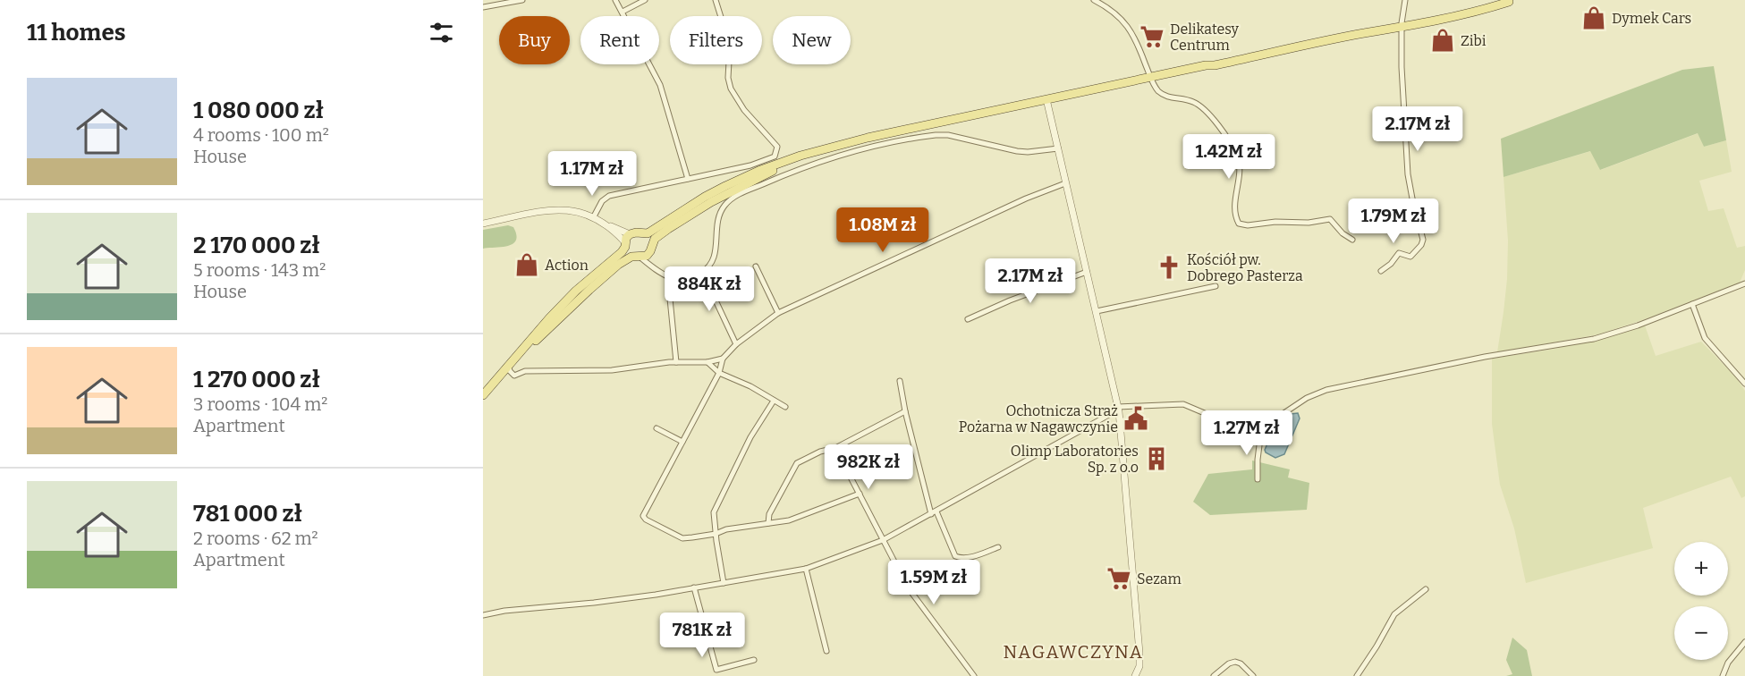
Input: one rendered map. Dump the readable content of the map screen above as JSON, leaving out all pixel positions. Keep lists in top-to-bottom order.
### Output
{
  "districts": ["NAGAWCZYNA"],
  "places": {
    "shop": ["Dymek Cars", "Zibi", "Action"],
    "supermarket": ["Delikatesy Centrum", "Sezam"],
    "church": ["Kościół pw. Dobrego Pasterza"],
    "public building": ["Ochotnicza Straż Pożarna w Nagawczynie"],
    "building": ["Olimp Laboratories Sp. z o.o"]
  },
  "page": {
    "heading": "11 homes",
    "chip": [
      "Buy",
      "Rent",
      "Filters",
      "New"
    ],
    "list": [
      {
        "name": "1 080 000 zł",
        "note": "4 rooms · 100 m² · House"
      },
      {
        "name": "2 170 000 zł",
        "note": "5 rooms · 143 m² · House"
      },
      {
        "name": "1 270 000 zł",
        "note": "3 rooms · 104 m² · Apartment"
      },
      {
        "name": "781 000 zł",
        "note": "2 rooms · 62 m² · Apartment"
      }
    ],
    "price": [
      "2.17M zł",
      "1.42M zł",
      "1.17M zł",
      "1.79M zł",
      "1.08M zł",
      "2.17M zł",
      "884K zł",
      "1.27M zł",
      "982K zł",
      "1.59M zł",
      "781K zł"
    ],
    "map_buttons": ["+", "−"]
  }
}
